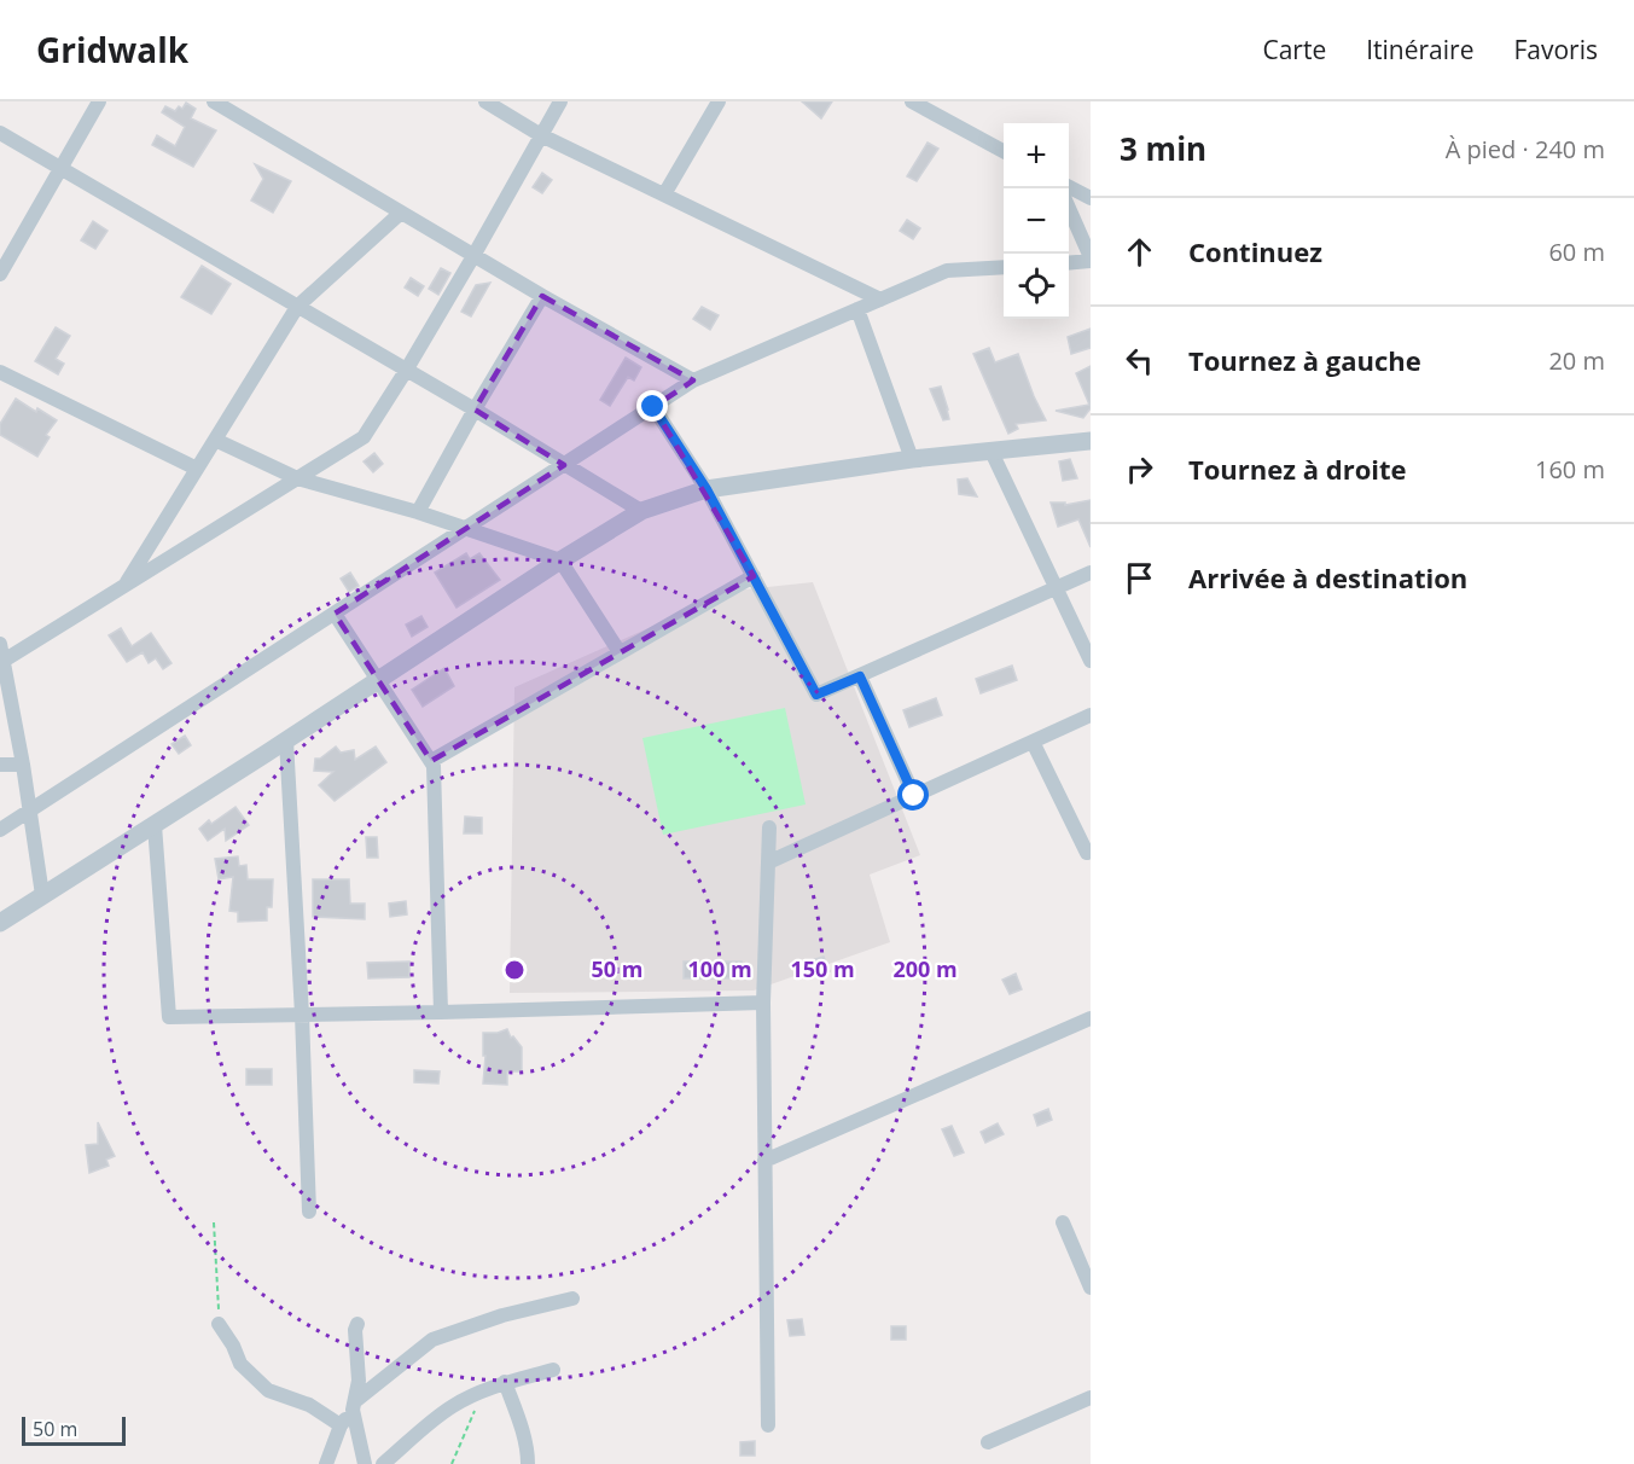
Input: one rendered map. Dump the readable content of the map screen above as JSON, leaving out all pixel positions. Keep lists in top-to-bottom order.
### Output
{
  "scale_bar": "50 m",
  "page": {
    "header": "Gridwalk",
    "nav": ["Carte", "Itinéraire", "Favoris"],
    "heading": ["3 min", "À pied · 240 m"],
    "map_buttons": ["+", "−"],
    "list": [
      ["Continuez", "60 m"],
      ["Tournez à gauche", "20 m"],
      ["Tournez à droite", "160 m"],
      "Arrivée à destination"
    ],
    "scale": "50 m"
  },
  "rings": [
    "50 m",
    "100 m",
    "150 m",
    "200 m"
  ]
}
